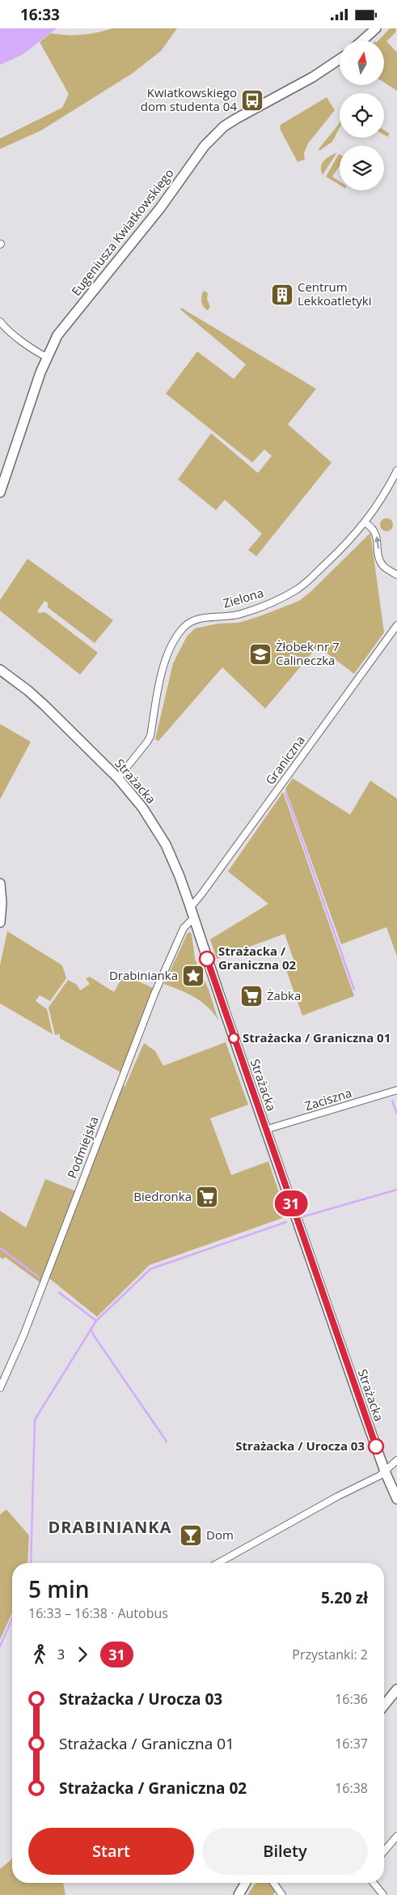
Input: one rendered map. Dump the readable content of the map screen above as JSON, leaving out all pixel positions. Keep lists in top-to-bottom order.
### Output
{
  "streets": {
    "street": [
      "Eugeniusza Kwiatkowskiego",
      "Zielona",
      "Graniczna",
      "Strażacka",
      "Zaciszna",
      "Podmiejska"
    ]
  },
  "crossings": [
    ["Zielona", "Strażacka"],
    ["Graniczna", "Strażacka"],
    ["Strażacka", "Zaciszna"],
    ["Strażacka", "Podmiejska"]
  ],
  "districts": ["DRABINIANKA"],
  "places": {
    "bus stop": ["Kwiatkowskiego dom studenta 04"],
    "building": ["Centrum Lekkoatletyki"],
    "school or university": ["Żłobek nr 7 Calineczka"],
    "other": ["Strażacka / Graniczna 02", "Strażacka / Graniczna 01", "Strażacka / Urocza 03"],
    "place": ["Drabinianka"],
    "supermarket": ["Żabka", "Biedronka"],
    "bar": ["Dom"]
  },
  "lines": ["bus line 31"],
  "north": "top",
  "page": {
    "status": "16:33",
    "on_map": "31",
    "heading": ["5 min", "16:33 – 16:38 · Autobus", "5.20 zł"],
    "legs": ["3", "31", "Przystanki: 2"],
    "list": [
      {
        "name": "Strażacka / Urocza 03",
        "value": "16:36"
      },
      {
        "name": "Strażacka / Graniczna 01",
        "value": "16:37"
      },
      {
        "name": "Strażacka / Graniczna 02",
        "value": "16:38"
      }
    ],
    "buttons": ["Start", "Bilety"]
  }
}
